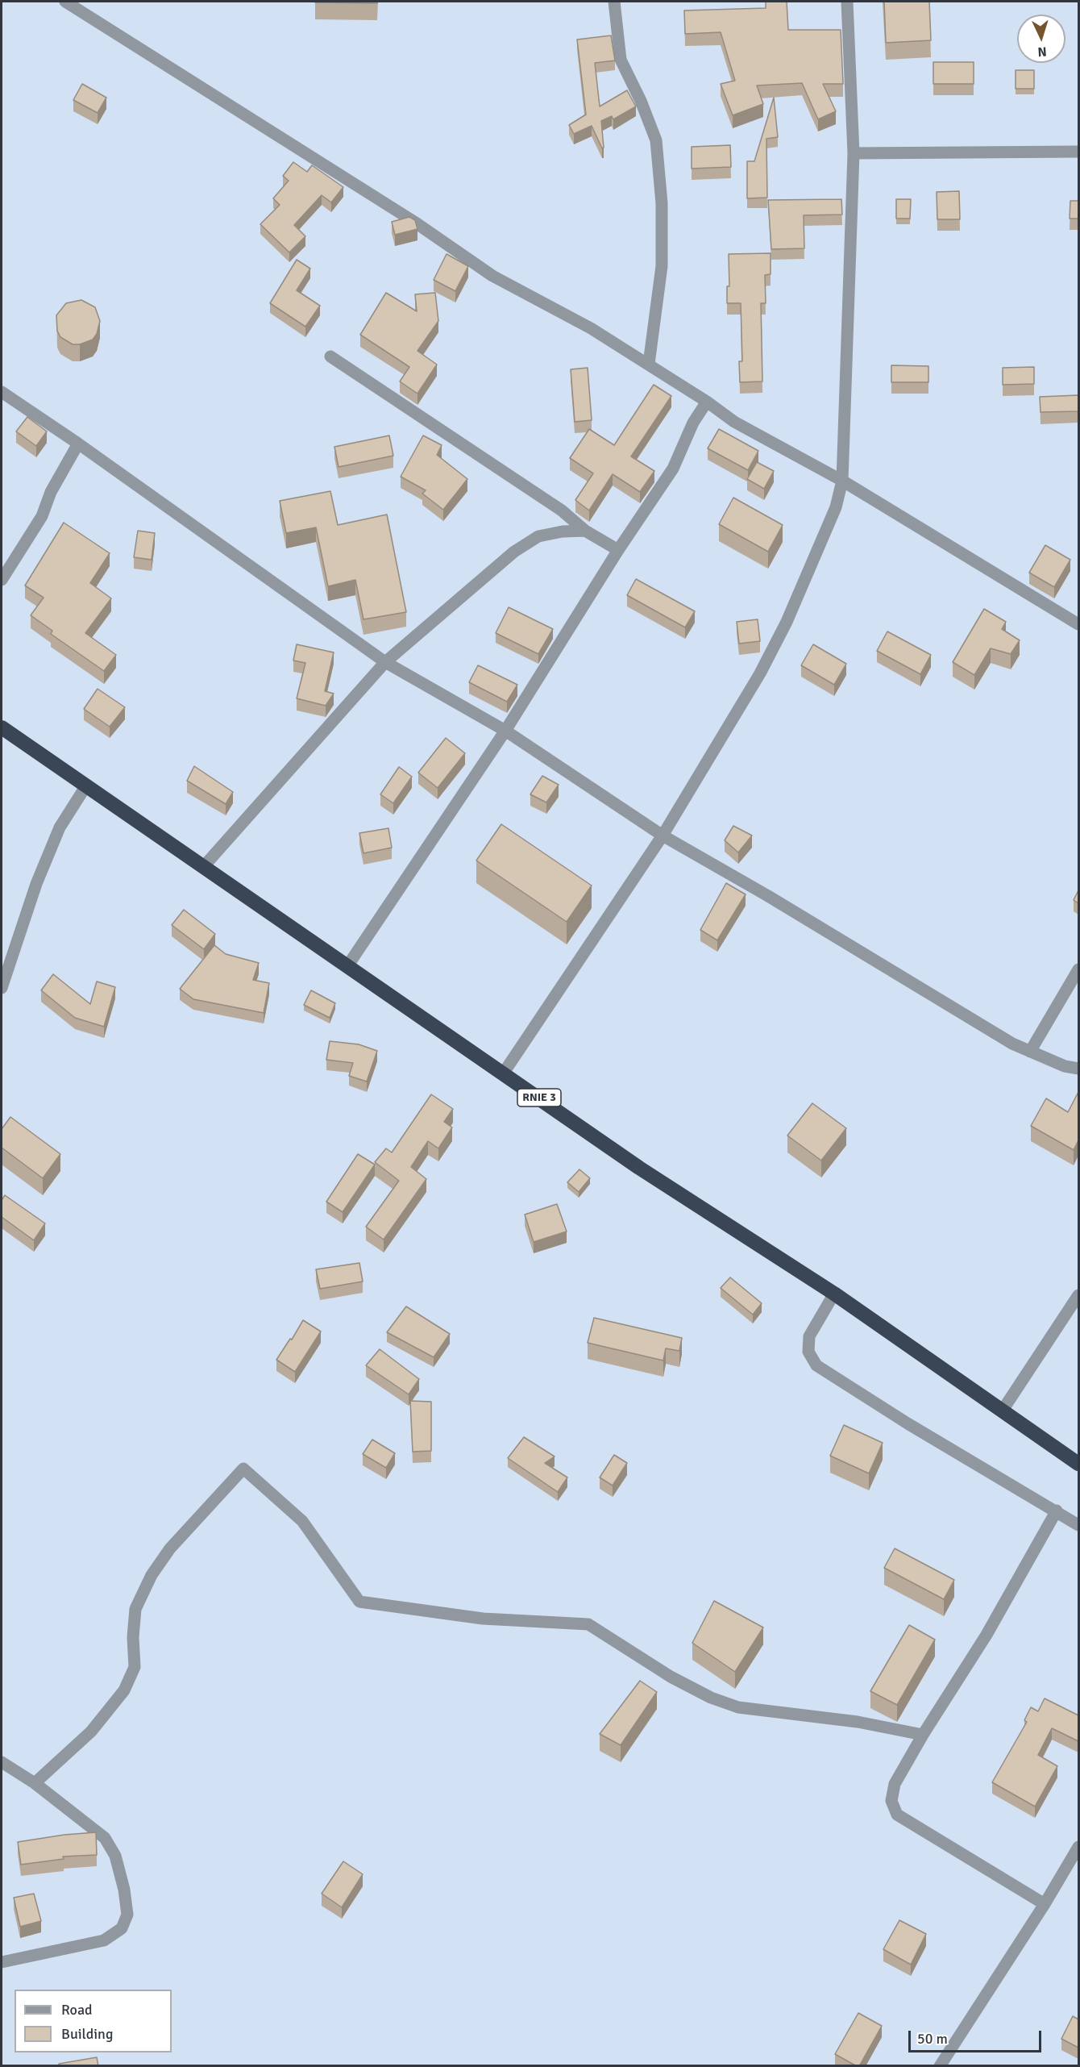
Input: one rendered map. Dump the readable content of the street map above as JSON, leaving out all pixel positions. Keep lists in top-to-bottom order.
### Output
{
  "streets": {
    "highway": ["RNIE 3"]
  },
  "legend": ["Road", "Building"],
  "scale_bar": "50 m",
  "north": "bottom"
}
